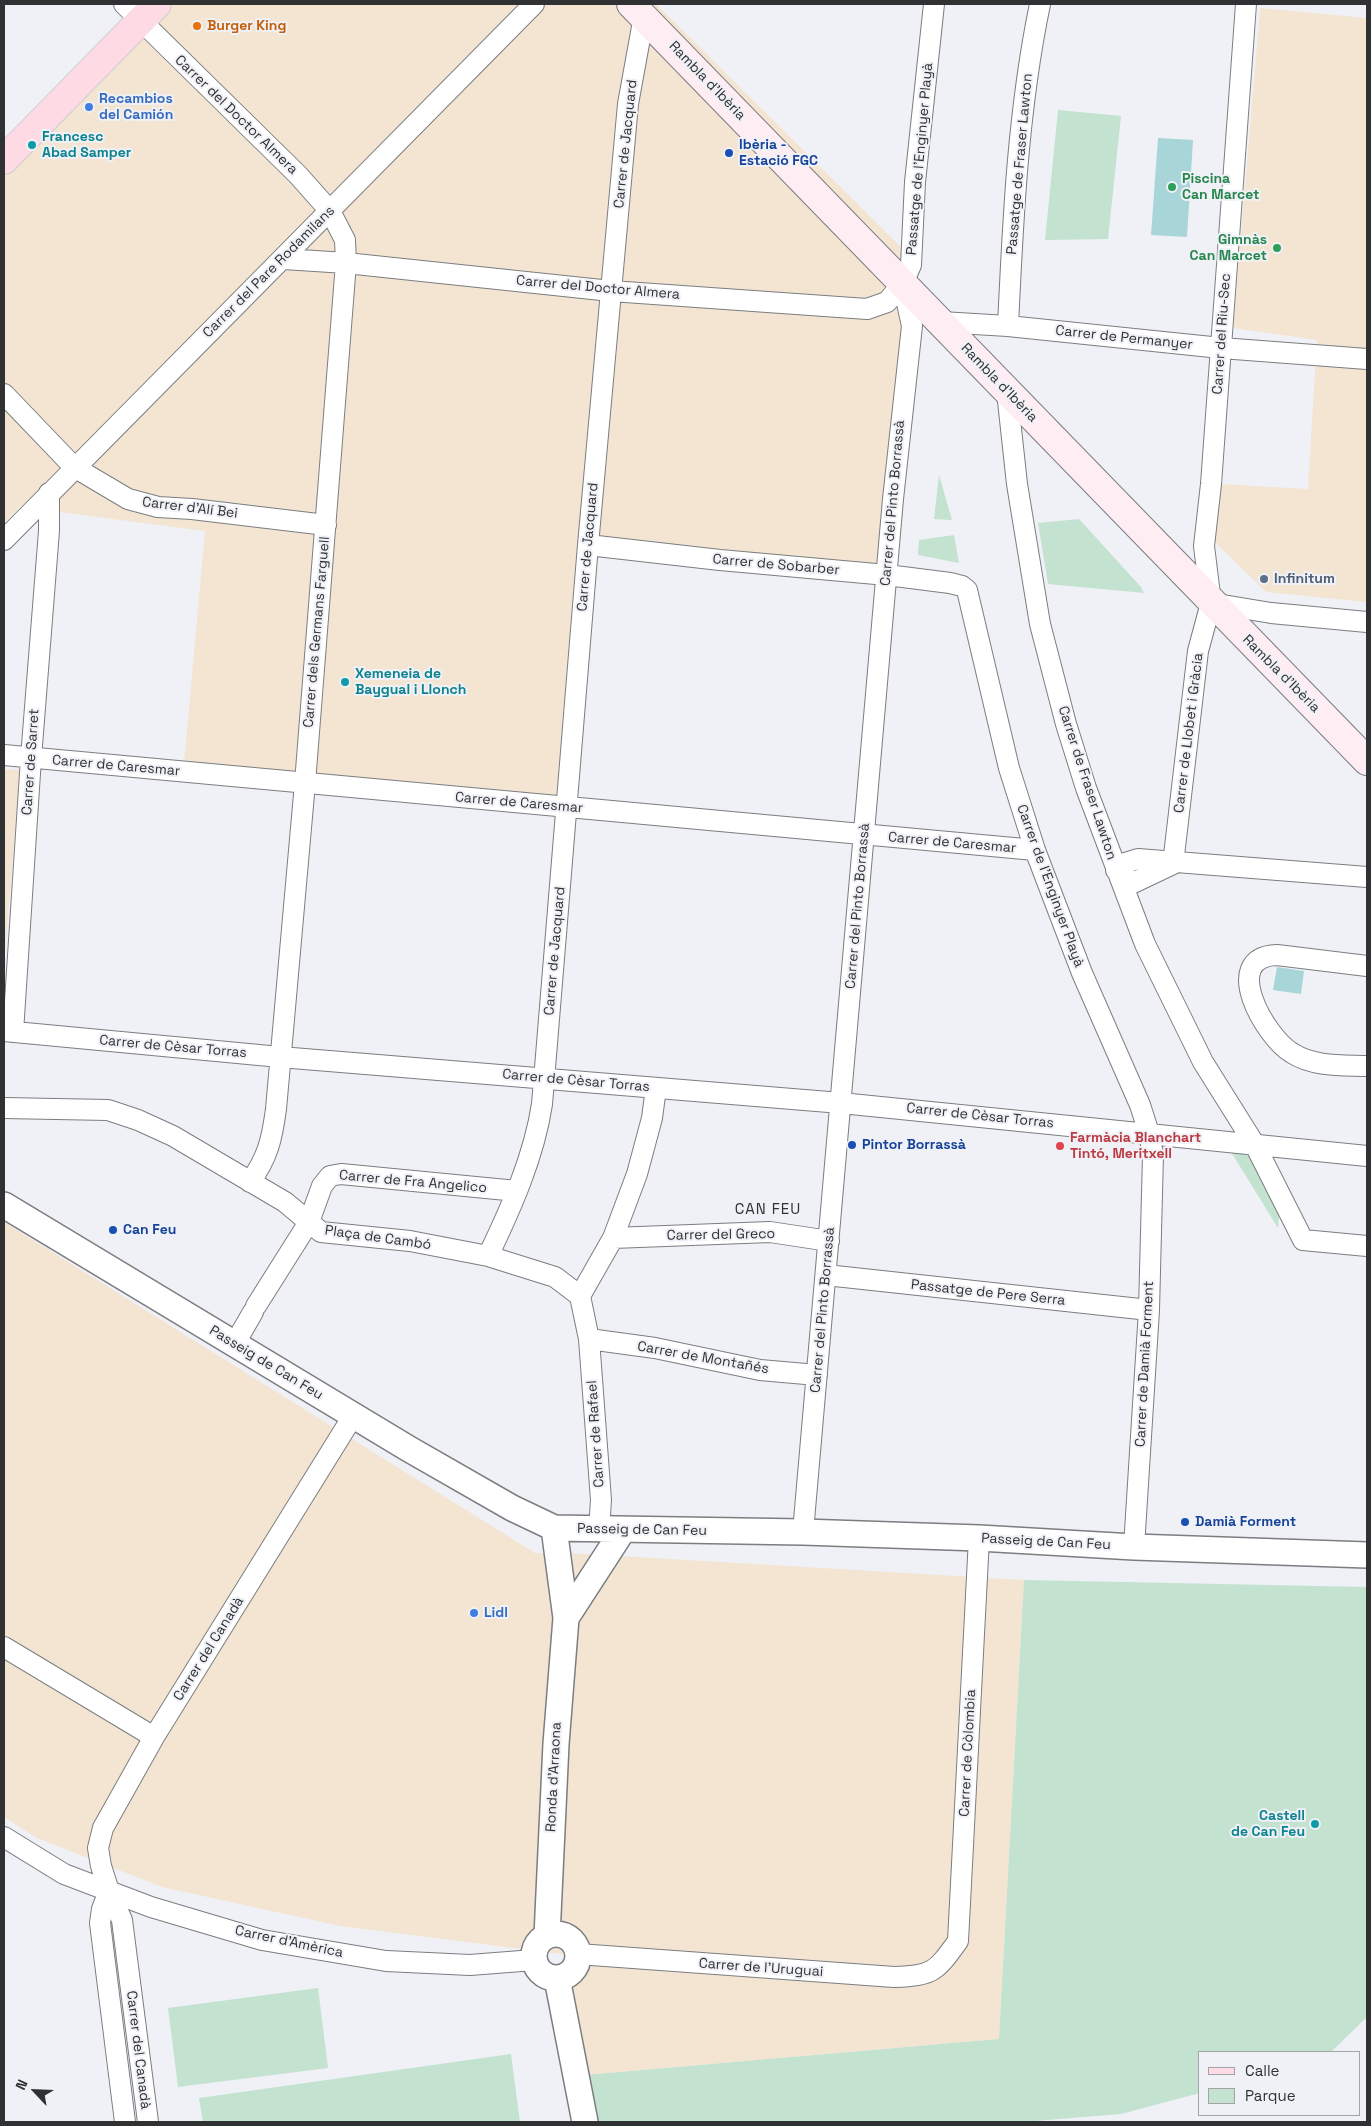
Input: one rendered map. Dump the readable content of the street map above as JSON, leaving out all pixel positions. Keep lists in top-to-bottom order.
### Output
{
  "streets": {
    "main road": ["Rambla d'Ibèria"],
    "street": [
      "Carrer del Doctor Almera",
      "Carrer de Jacquard",
      "Passatge de l'Enginyer Playà",
      "Passatge de Fraser Lawton",
      "Carrer del Pare Rodamilans",
      "Carrer del Riu-Sec",
      "Carrer de Permanyer",
      "Carrer del Pinto Borrassà",
      "Carrer d'Alí Bei",
      "Carrer de Sobarber",
      "Carrer dels Germans Farguell",
      "Carrer de Llobet i Gràcia",
      "Carrer de Sarret",
      "Carrer de Caresmar",
      "Carrer de Fraser Lawton",
      "Carrer de l'Enginyer Playà",
      "Carrer de Cèsar Torras",
      "Carrer de Fra Angelico",
      "Carrer del Greco",
      "Plaça de Cambó",
      "Passatge de Pere Serra",
      "Carrer de Montañés",
      "Passeig de Can Feu",
      "Carrer de Damià Forment",
      "Carrer de Rafael",
      "Carrer del Canadà",
      "Carrer de Còlombia",
      "Ronda d'Arraona",
      "Carrer d'Amèrica",
      "Carrer de l'Uruguai"
    ]
  },
  "crossings": [
    ["Rambla d'Ibèria", "Carrer del Doctor Almera"],
    ["Rambla d'Ibèria", "Carrer de Jacquard"],
    ["Rambla d'Ibèria", "Passatge de l'Enginyer Playà"],
    ["Rambla d'Ibèria", "Carrer del Riu-Sec"],
    ["Rambla d'Ibèria", "Carrer de Permanyer"],
    ["Rambla d'Ibèria", "Carrer del Pinto Borrassà"],
    ["Rambla d'Ibèria", "Carrer de Llobet i Gràcia"],
    ["Rambla d'Ibèria", "Carrer de Fraser Lawton"],
    ["Carrer del Doctor Almera", "Carrer de Jacquard"],
    ["Carrer del Doctor Almera", "Passatge de l'Enginyer Playà"],
    ["Carrer del Doctor Almera", "Carrer del Pare Rodamilans"],
    ["Carrer del Doctor Almera", "Carrer del Pinto Borrassà"],
    ["Carrer del Doctor Almera", "Carrer dels Germans Farguell"],
    ["Carrer de Jacquard", "Carrer de Sobarber"],
    ["Carrer de Jacquard", "Carrer de Caresmar"],
    ["Carrer de Jacquard", "Carrer de Cèsar Torras"],
    ["Carrer de Jacquard", "Carrer de Fra Angelico"],
    ["Carrer de Jacquard", "Plaça de Cambó"],
    ["Passatge de l'Enginyer Playà", "Carrer del Pinto Borrassà"],
    ["Passatge de Fraser Lawton", "Carrer de Permanyer"],
    ["Carrer del Pare Rodamilans", "Carrer d'Alí Bei"],
    ["Carrer del Pare Rodamilans", "Carrer dels Germans Farguell"],
    ["Carrer del Pare Rodamilans", "Carrer de Sarret"],
    ["Carrer del Riu-Sec", "Carrer de Permanyer"],
    ["Carrer del Riu-Sec", "Carrer de Llobet i Gràcia"],
    ["Carrer del Pinto Borrassà", "Carrer de Sobarber"],
    ["Carrer del Pinto Borrassà", "Carrer de Caresmar"],
    ["Carrer del Pinto Borrassà", "Carrer de Cèsar Torras"],
    ["Carrer del Pinto Borrassà", "Carrer del Greco"],
    ["Carrer del Pinto Borrassà", "Passatge de Pere Serra"],
    ["Carrer del Pinto Borrassà", "Carrer de Montañés"],
    ["Carrer del Pinto Borrassà", "Passeig de Can Feu"],
    ["Carrer d'Alí Bei", "Carrer dels Germans Farguell"],
    ["Carrer de Sobarber", "Carrer de l'Enginyer Playà"],
    ["Carrer dels Germans Farguell", "Carrer de Caresmar"],
    ["Carrer dels Germans Farguell", "Carrer de Cèsar Torras"],
    ["Carrer de Sarret", "Carrer de Caresmar"],
    ["Carrer de Sarret", "Carrer de Cèsar Torras"],
    ["Carrer de Caresmar", "Carrer de l'Enginyer Playà"],
    ["Carrer de l'Enginyer Playà", "Carrer de Cèsar Torras"],
    ["Carrer de l'Enginyer Playà", "Carrer de Damià Forment"],
    ["Carrer de Fra Angelico", "Plaça de Cambó"],
    ["Plaça de Cambó", "Passeig de Can Feu"],
    ["Plaça de Cambó", "Carrer de Rafael"],
    ["Passatge de Pere Serra", "Carrer de Damià Forment"],
    ["Carrer de Montañés", "Carrer de Rafael"],
    ["Passeig de Can Feu", "Carrer de Damià Forment"],
    ["Passeig de Can Feu", "Carrer de Rafael"],
    ["Passeig de Can Feu", "Carrer del Canadà"],
    ["Passeig de Can Feu", "Carrer de Còlombia"],
    ["Passeig de Can Feu", "Ronda d'Arraona"],
    ["Carrer de Rafael", "Ronda d'Arraona"],
    ["Carrer del Canadà", "Carrer d'Amèrica"],
    ["Carrer de Còlombia", "Carrer de l'Uruguai"],
    ["Ronda d'Arraona", "Carrer d'Amèrica"],
    ["Ronda d'Arraona", "Carrer de l'Uruguai"],
    ["Carrer d'Amèrica", "Carrer de l'Uruguai"]
  ],
  "districts": ["CAN FEU"],
  "places": [
    "Burger King",
    "Recambios del Camión",
    "Francesc Abad Samper",
    "Ibèria - Estació FGC",
    "Piscina Can Marcet",
    "Gimnàs Can Marcet",
    "Infinitum",
    "Xemeneia de Baygual i Llonch",
    "Pintor Borrassà",
    "Farmàcia Blanchart Tintó, Meritxell",
    "Can Feu",
    "Damià Forment",
    "Lidl",
    "Castell de Can Feu"
  ],
  "legend": ["Calle", "Parque"],
  "north": "top left"
}
